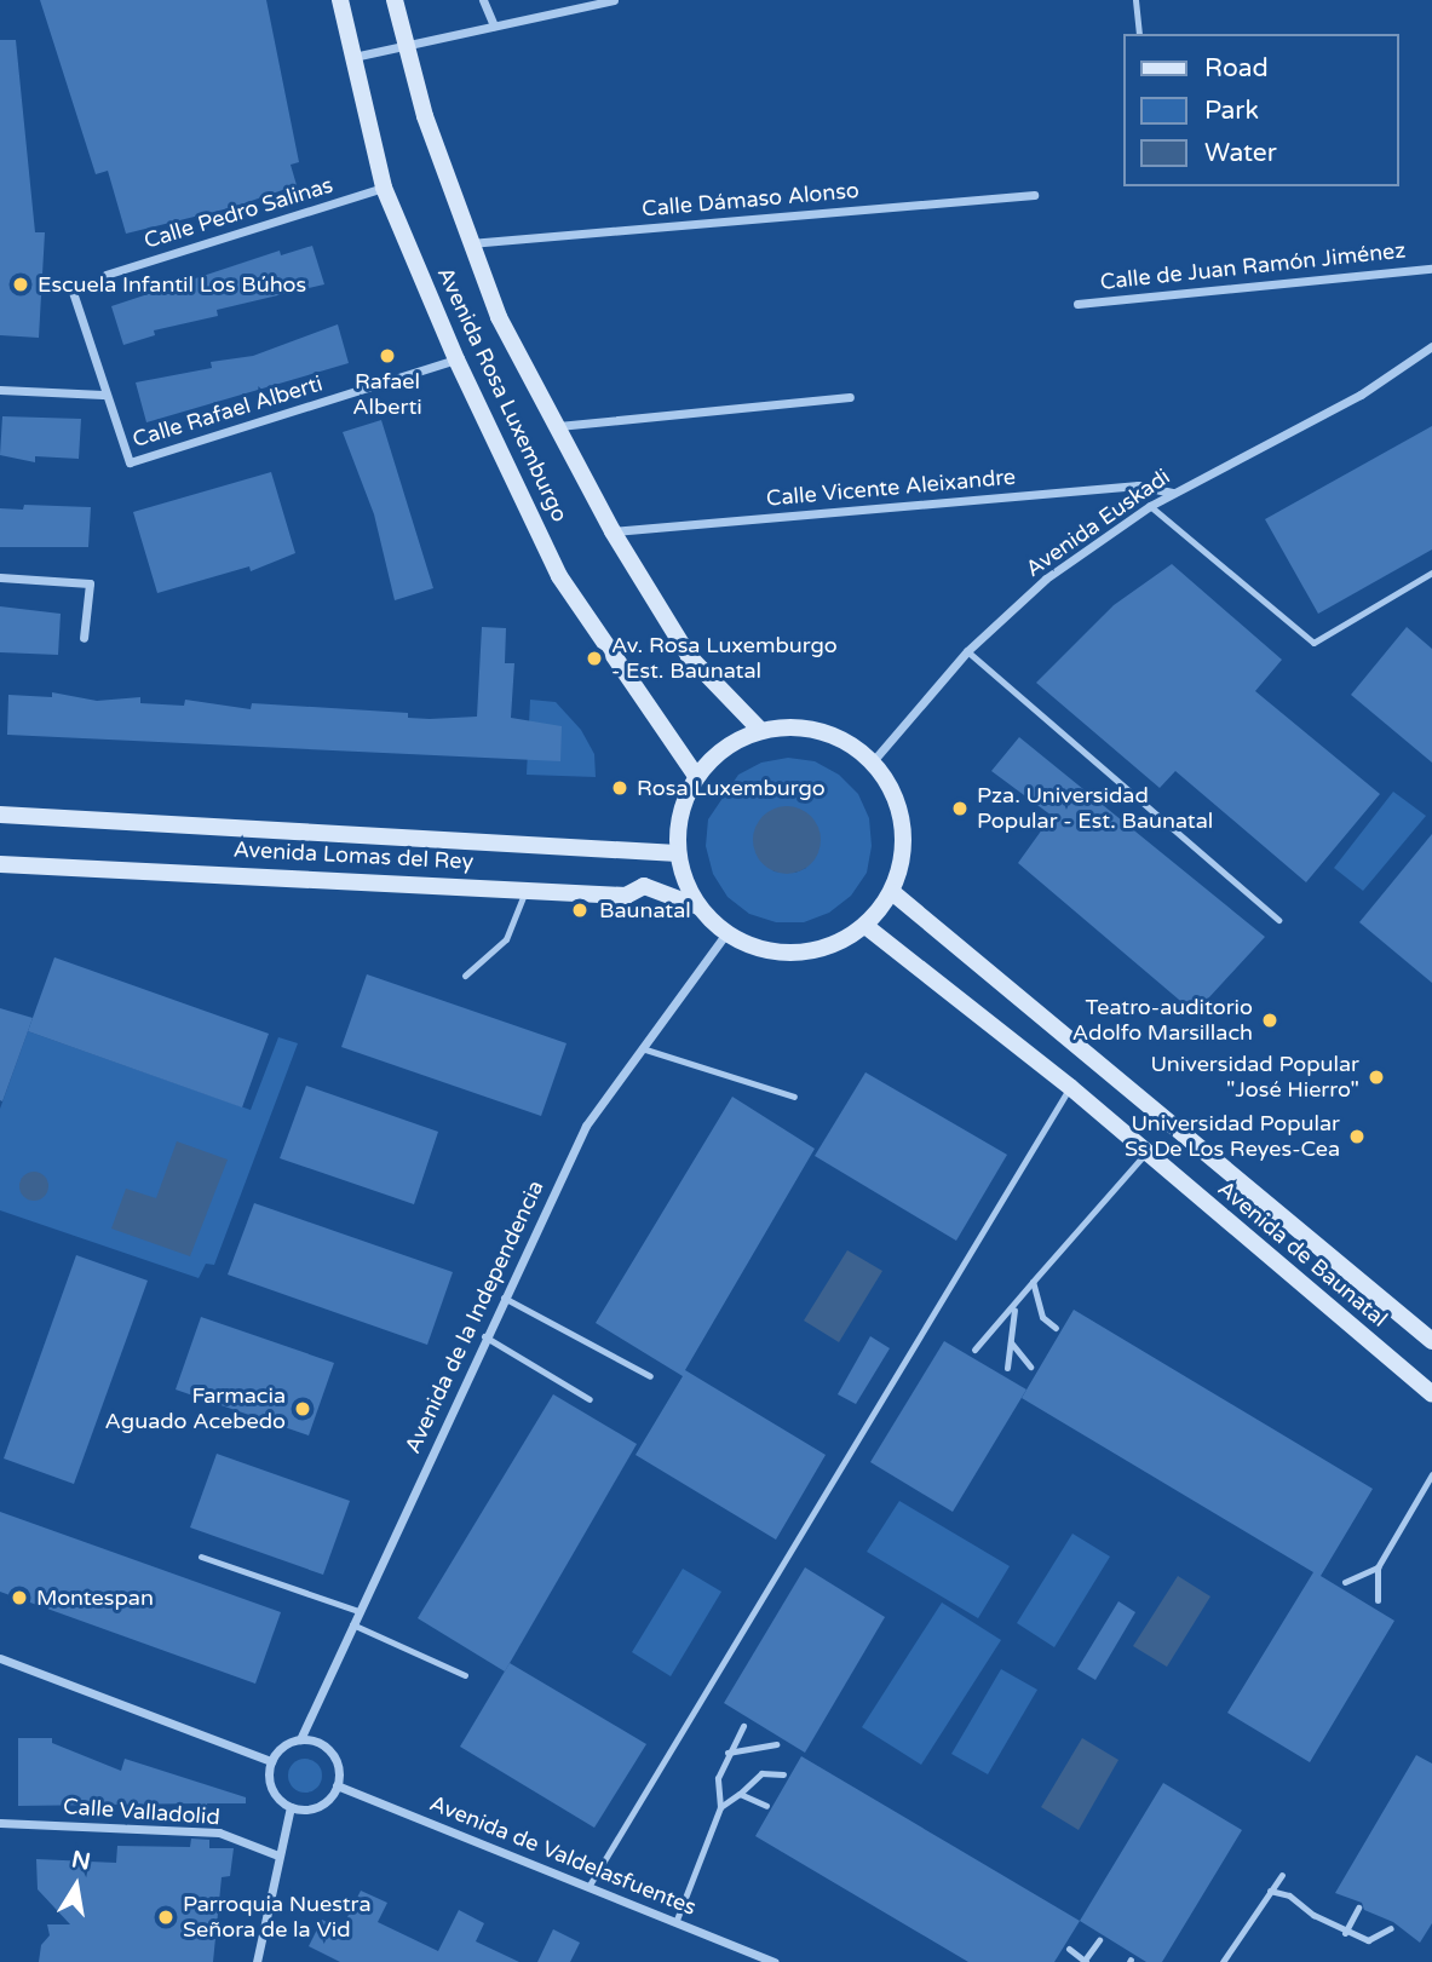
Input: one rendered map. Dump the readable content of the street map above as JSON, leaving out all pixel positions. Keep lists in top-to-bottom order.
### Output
{
  "streets": {
    "main road": ["Avenida Rosa Luxemburgo", "Avenida Lomas del Rey", "Avenida de Baunatal"],
    "street": [
      "Calle Dámaso Alonso",
      "Calle Pedro Salinas",
      "Calle de Juan Ramón Jiménez",
      "Calle Rafael Alberti",
      "Calle Vicente Aleixandre",
      "Avenida Euskadi",
      "Avenida de la Independencia",
      "Calle Valladolid",
      "Avenida de Valdelasfuentes"
    ]
  },
  "crossings": [
    ["Calle Dámaso Alonso", "Avenida Rosa Luxemburgo"],
    ["Calle Pedro Salinas", "Avenida Rosa Luxemburgo"],
    ["Avenida Rosa Luxemburgo", "Calle Rafael Alberti"],
    ["Avenida Rosa Luxemburgo", "Calle Vicente Aleixandre"],
    ["Avenida Rosa Luxemburgo", "Avenida Euskadi"],
    ["Avenida Rosa Luxemburgo", "Avenida Lomas del Rey"],
    ["Avenida Rosa Luxemburgo", "Avenida de Baunatal"],
    ["Avenida Rosa Luxemburgo", "Avenida de la Independencia"],
    ["Calle Vicente Aleixandre", "Avenida Euskadi"],
    ["Avenida Euskadi", "Avenida Lomas del Rey"],
    ["Avenida Euskadi", "Avenida de Baunatal"],
    ["Avenida Euskadi", "Avenida de la Independencia"],
    ["Avenida Lomas del Rey", "Avenida de Baunatal"],
    ["Avenida Lomas del Rey", "Avenida de la Independencia"],
    ["Avenida de Baunatal", "Avenida de la Independencia"],
    ["Avenida de la Independencia", "Avenida de Valdelasfuentes"]
  ],
  "places": [
    "Escuela Infantil Los Búhos",
    "Rafael Alberti",
    "Av. Rosa Luxemburgo - Est. Baunatal",
    "Rosa Luxemburgo",
    "Pza. Universidad Popular - Est. Baunatal",
    "Baunatal",
    "Teatro-auditorio Adolfo Marsillach",
    "Universidad Popular \"José Hierro\"",
    "Universidad Popular Ss De Los Reyes-Cea",
    "Farmacia Aguado Acebedo",
    "Montespan",
    "Parroquia Nuestra Señora de la Vid"
  ],
  "legend": ["Road", "Park", "Water"],
  "north": "top"
}
